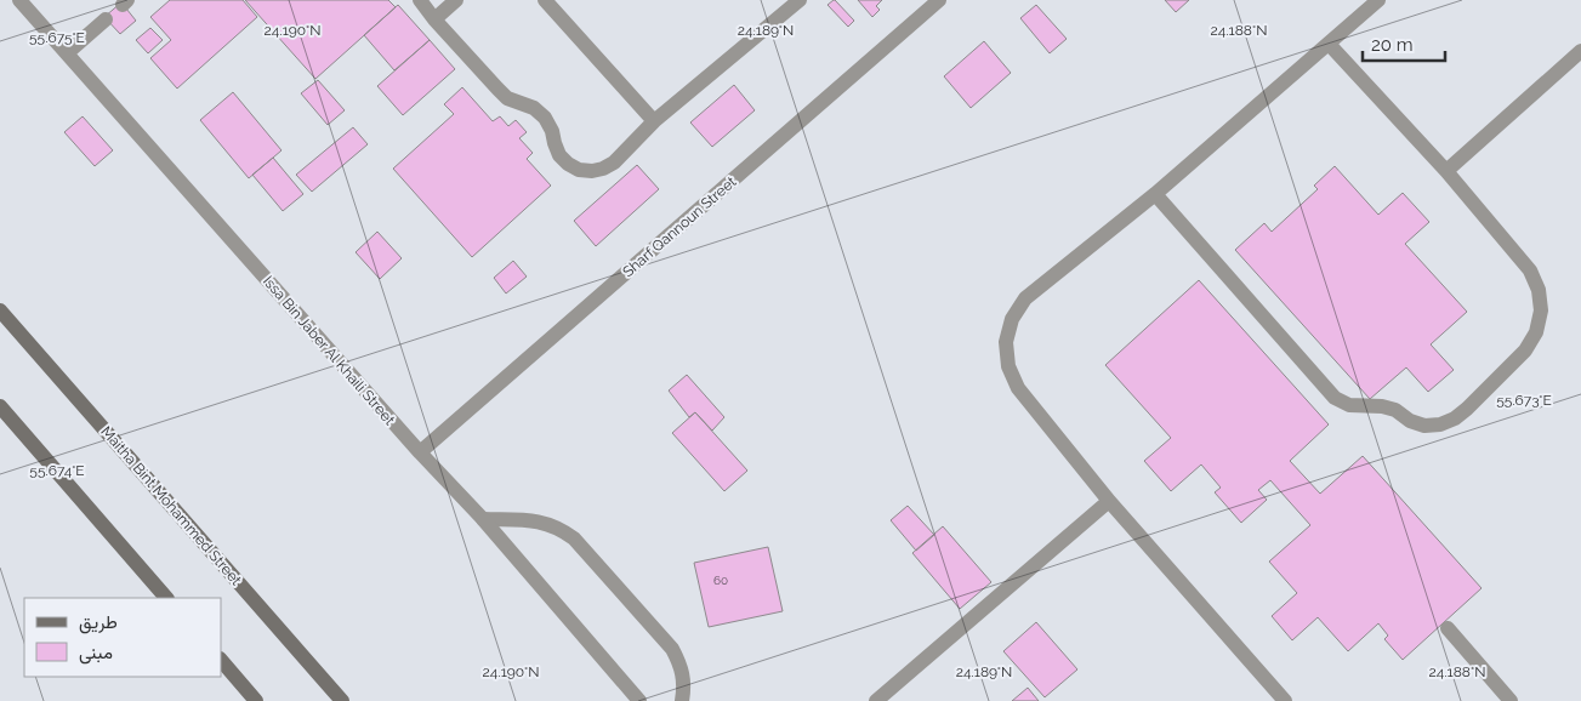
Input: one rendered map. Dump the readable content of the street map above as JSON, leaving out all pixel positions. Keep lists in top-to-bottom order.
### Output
{
  "streets": {
    "main road": ["Maitha Bint Mohammed Street"],
    "street": ["Sharf Qannoun Street", "Issa Bin Jaber Al Khaili Street"]
  },
  "crossings": [
    ["Sharf Qannoun Street", "Issa Bin Jaber Al Khaili Street"]
  ],
  "house_numbers": ["60"],
  "legend": ["طريق", "مبنى"],
  "scale_bar": "20 m",
  "coordinates": [
    "24.190°N",
    "24.189°N",
    "24.188°N",
    "55.675°E",
    "55.673°E",
    "55.674°E"
  ]
}
